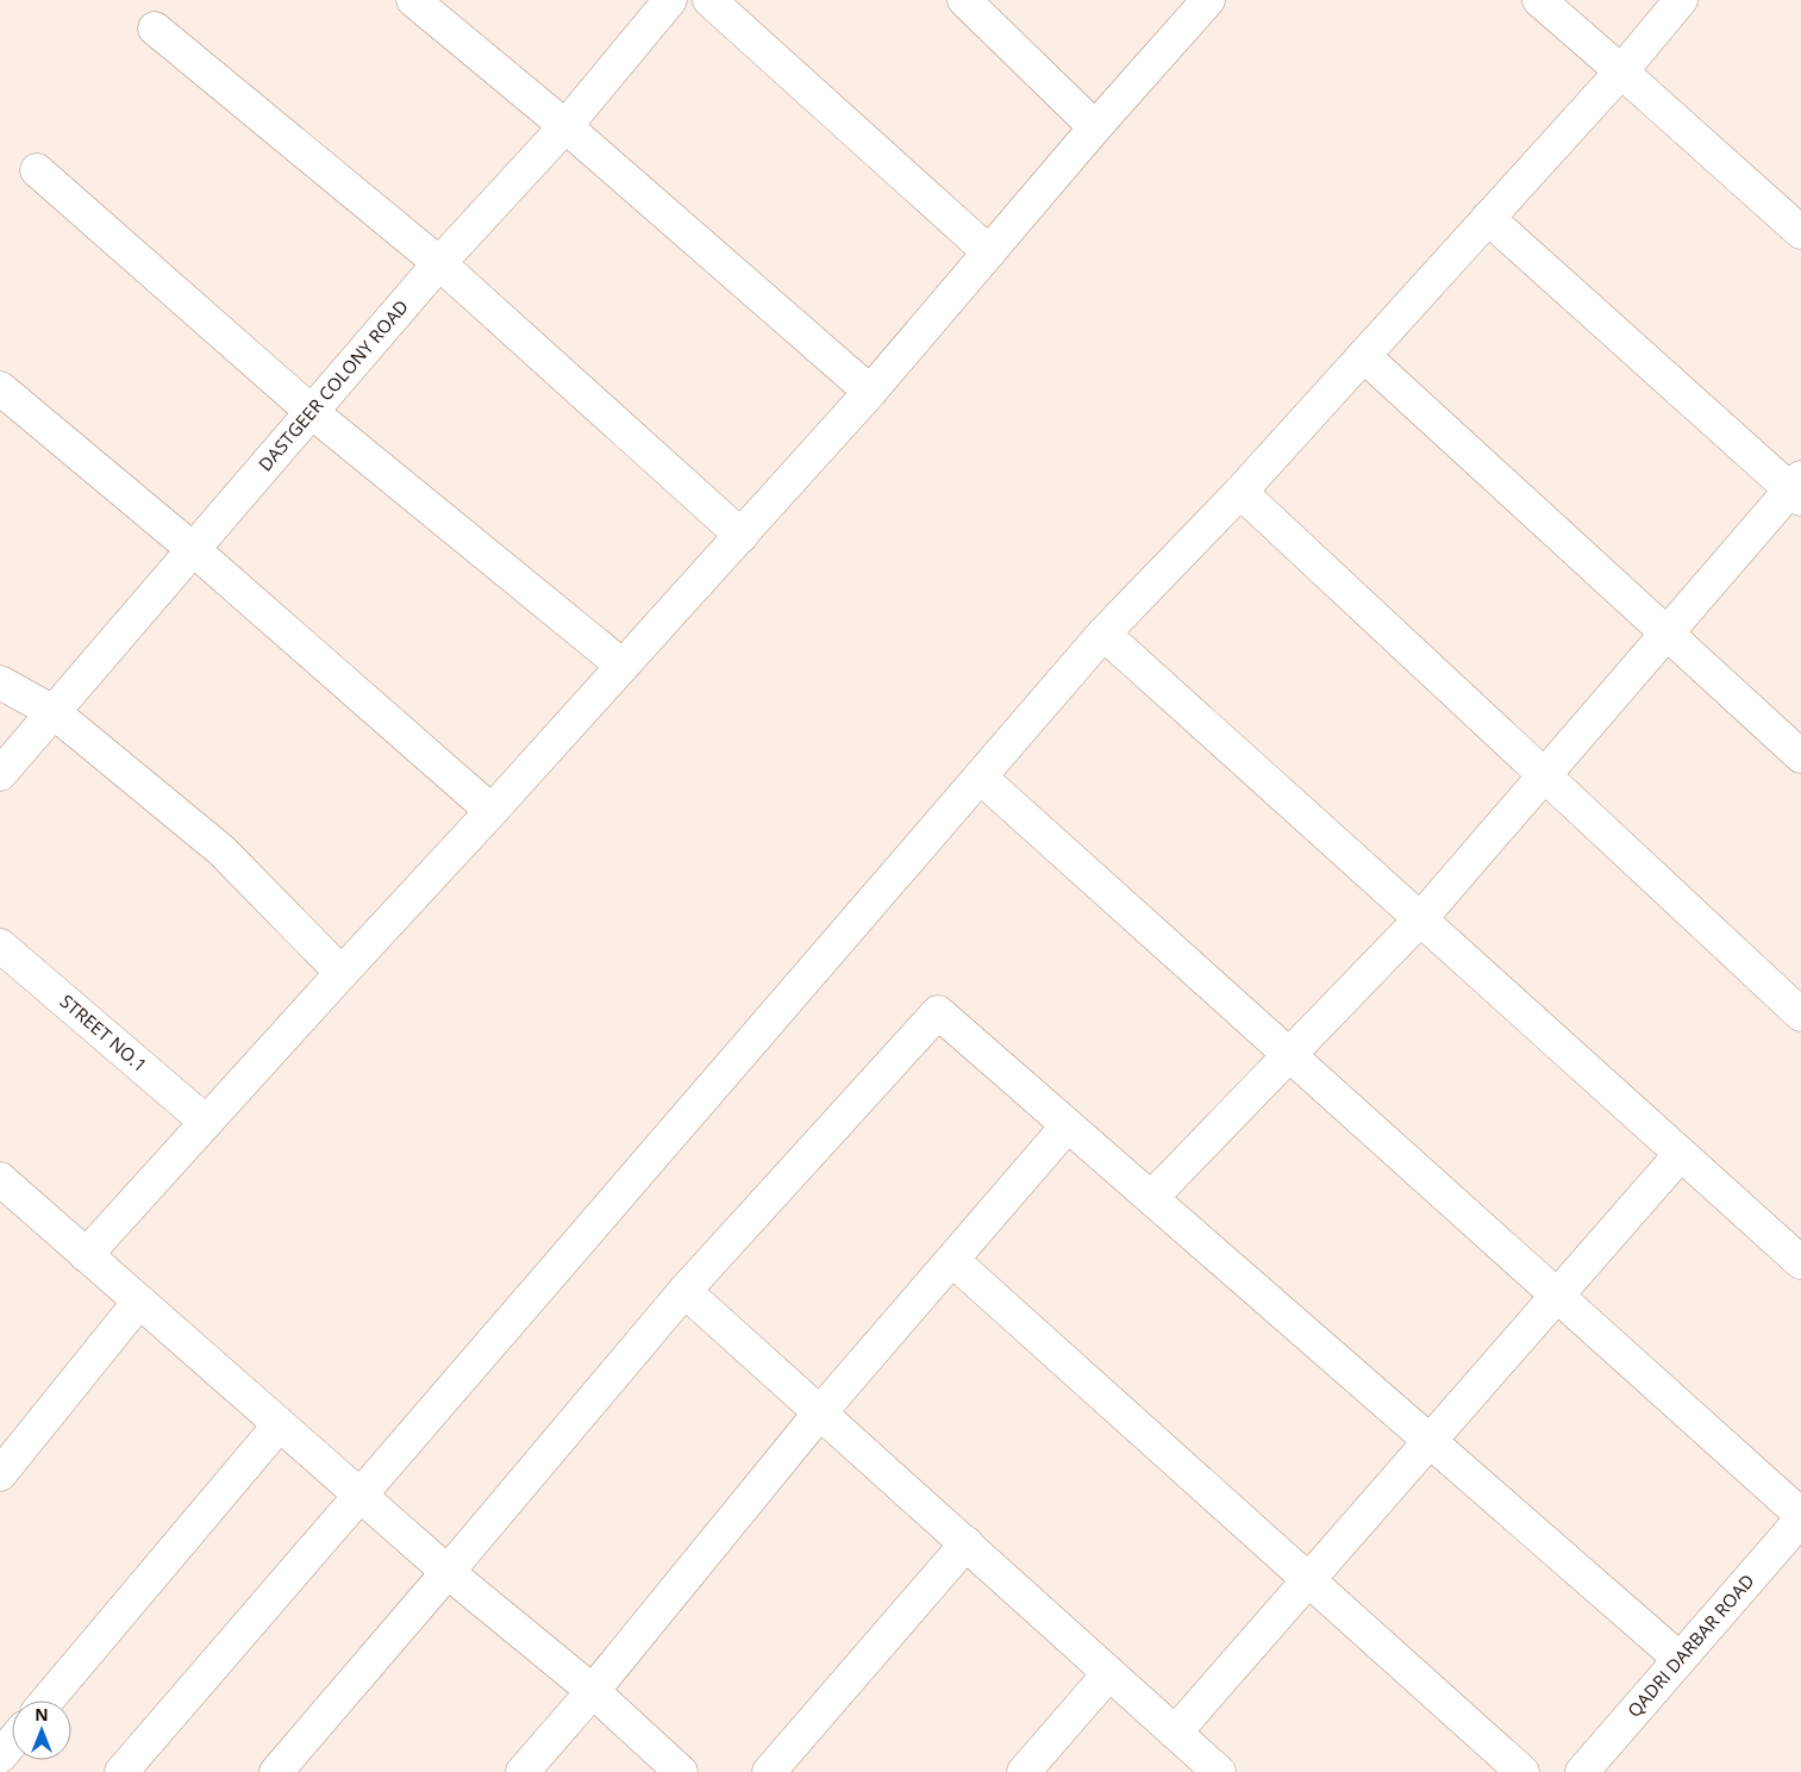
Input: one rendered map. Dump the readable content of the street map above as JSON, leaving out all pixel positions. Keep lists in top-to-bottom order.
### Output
{
  "streets": {
    "street": ["DASTGEER COLONY ROAD", "STREET NO.1", "QADRI DARBAR ROAD"]
  },
  "north": "top"
}
